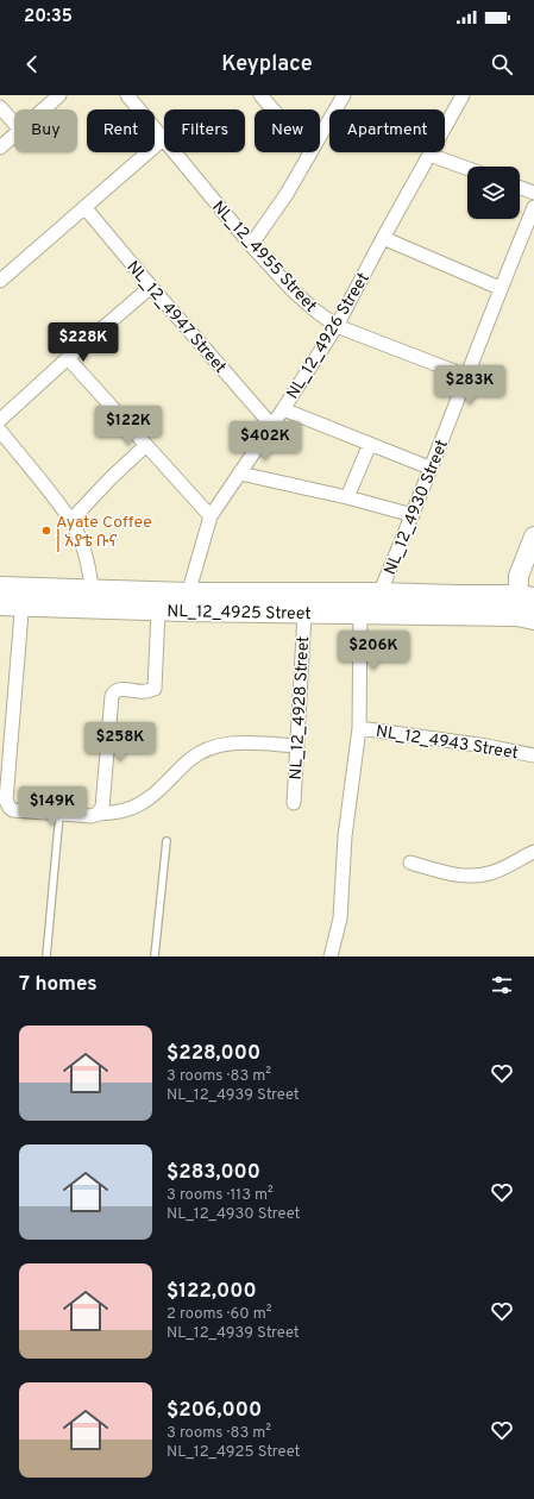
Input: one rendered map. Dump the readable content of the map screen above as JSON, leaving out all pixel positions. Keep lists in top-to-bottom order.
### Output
{
  "streets": {
    "main road": ["NL_12_4925 Street"],
    "street": [
      "NL_12_4955 Street",
      "NL_12_4947 Street",
      "NL_12_4926 Street",
      "NL_12_4930 Street",
      "NL_12_4928 Street",
      "NL_12_4943 Street"
    ]
  },
  "crossings": [
    ["NL_12_4955 Street", "NL_12_4926 Street"],
    ["NL_12_4955 Street", "NL_12_4930 Street"],
    ["NL_12_4947 Street", "NL_12_4926 Street"],
    ["NL_12_4926 Street", "NL_12_4925 Street"],
    ["NL_12_4930 Street", "NL_12_4925 Street"],
    ["NL_12_4925 Street", "NL_12_4928 Street"]
  ],
  "places": ["Ayate Coffee | አያቴ ቡና"],
  "page": {
    "status": "20:35",
    "header": "Keyplace",
    "chip": [
      "Buy",
      "Rent",
      "Filters",
      "New",
      "Apartment"
    ],
    "price": [
      "$228K",
      "$283K",
      "$122K",
      "$402K",
      "$206K",
      "$258K",
      "$149K"
    ],
    "heading": "7 homes",
    "list": [
      {
        "name": "$228,000",
        "note": "3 rooms · 83 m² · NL_12_4939 Street"
      },
      {
        "name": "$283,000",
        "note": "3 rooms · 113 m² · NL_12_4930 Street"
      },
      {
        "name": "$122,000",
        "note": "2 rooms · 60 m² · NL_12_4939 Street"
      },
      {
        "name": "$206,000",
        "note": "3 rooms · 83 m² · NL_12_4925 Street"
      }
    ]
  }
}
